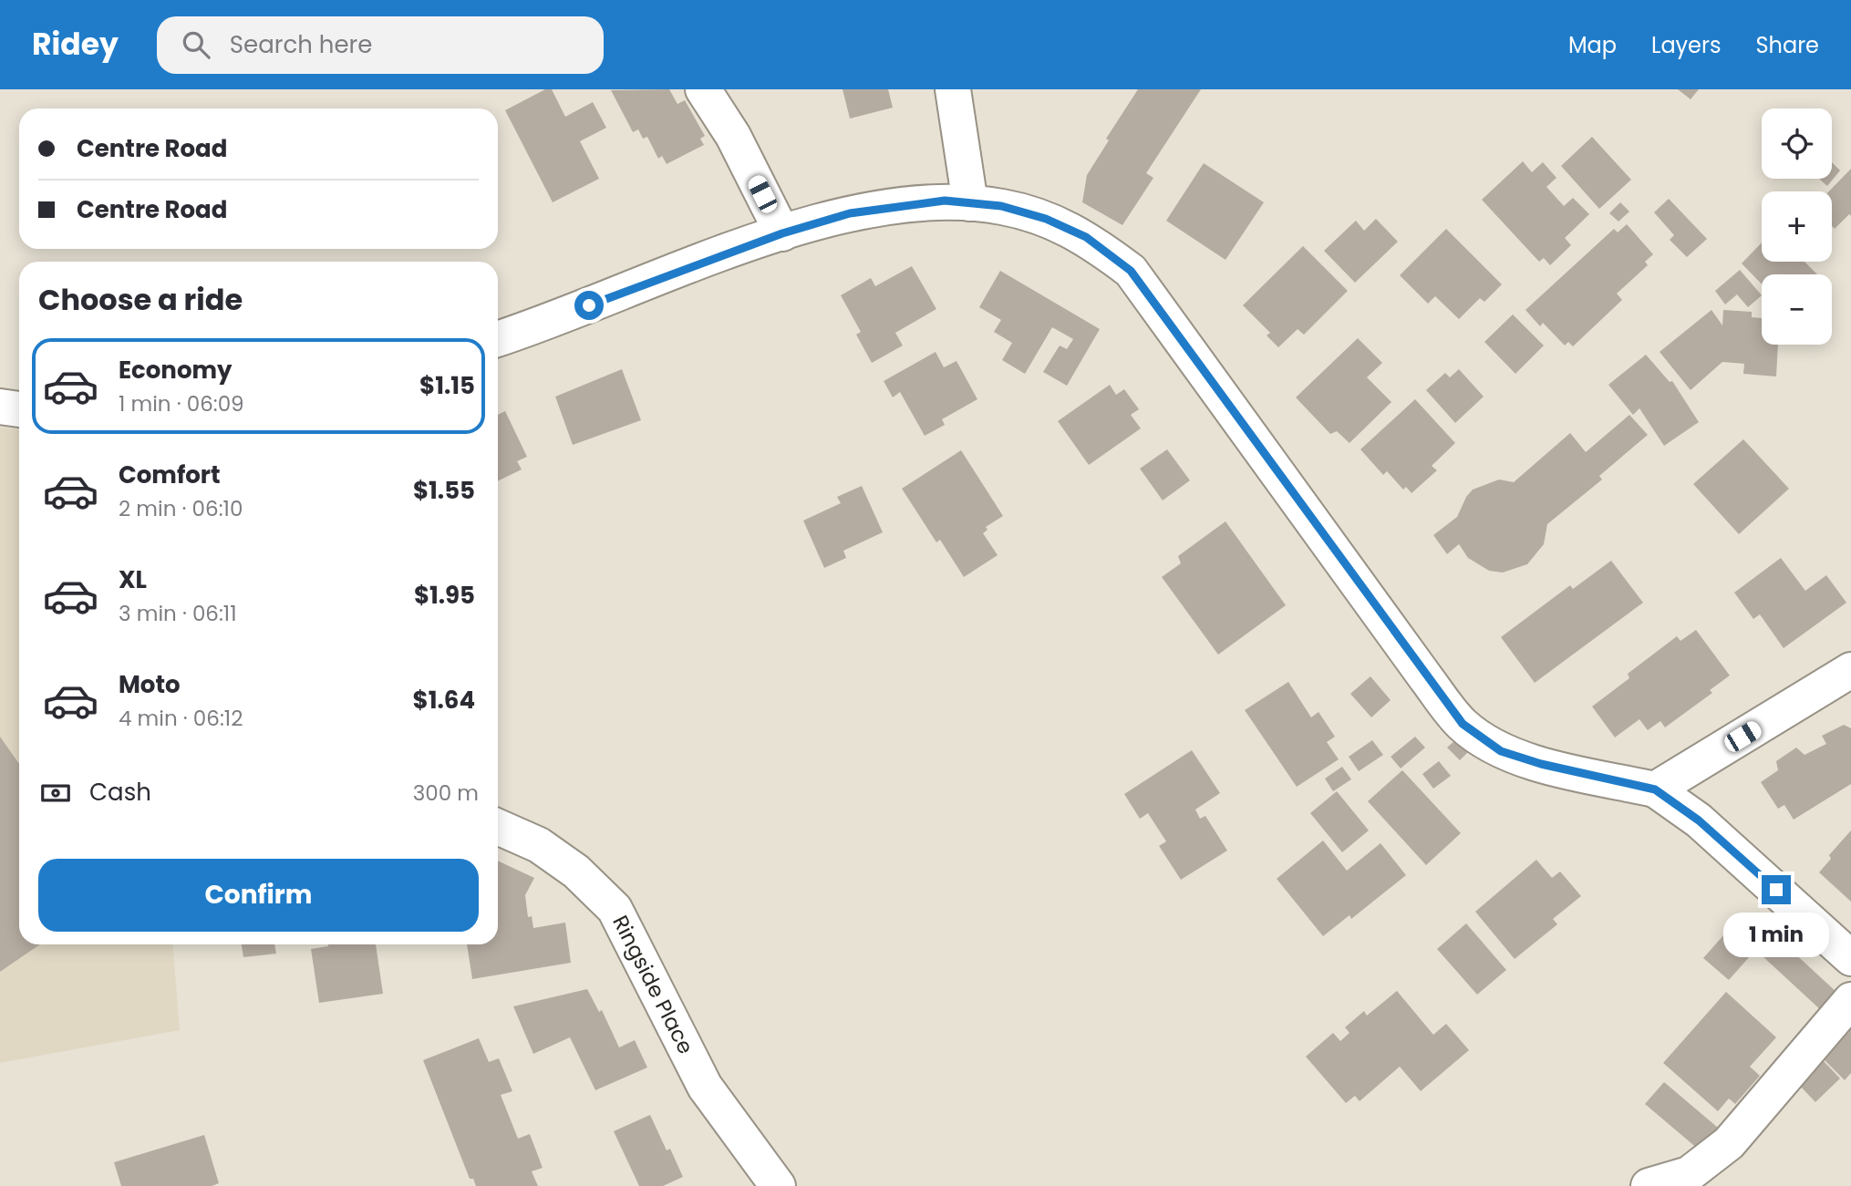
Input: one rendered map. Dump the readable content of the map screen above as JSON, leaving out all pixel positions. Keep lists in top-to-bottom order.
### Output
{
  "streets": {
    "street": ["Ringside Place"]
  },
  "page": {
    "header": "Ridey",
    "search": "Search here",
    "nav": ["Map", "Layers", "Share"],
    "map_buttons": ["+", "−"],
    "banner": ["Centre Road", "Centre Road"],
    "heading": "Choose a ride",
    "list": [
      {
        "name": "Economy",
        "note": "1 min · 06:09",
        "value": "$1.15"
      },
      {
        "name": "Comfort",
        "note": "2 min · 06:10",
        "value": "$1.55"
      },
      {
        "name": "XL",
        "note": "3 min · 06:11",
        "value": "$1.95"
      },
      {
        "name": "Moto",
        "note": "4 min · 06:12",
        "value": "$1.64"
      }
    ],
    "pay": ["Cash", "300 m"],
    "buttons": "Confirm",
    "bubble": "1 min"
  }
}
